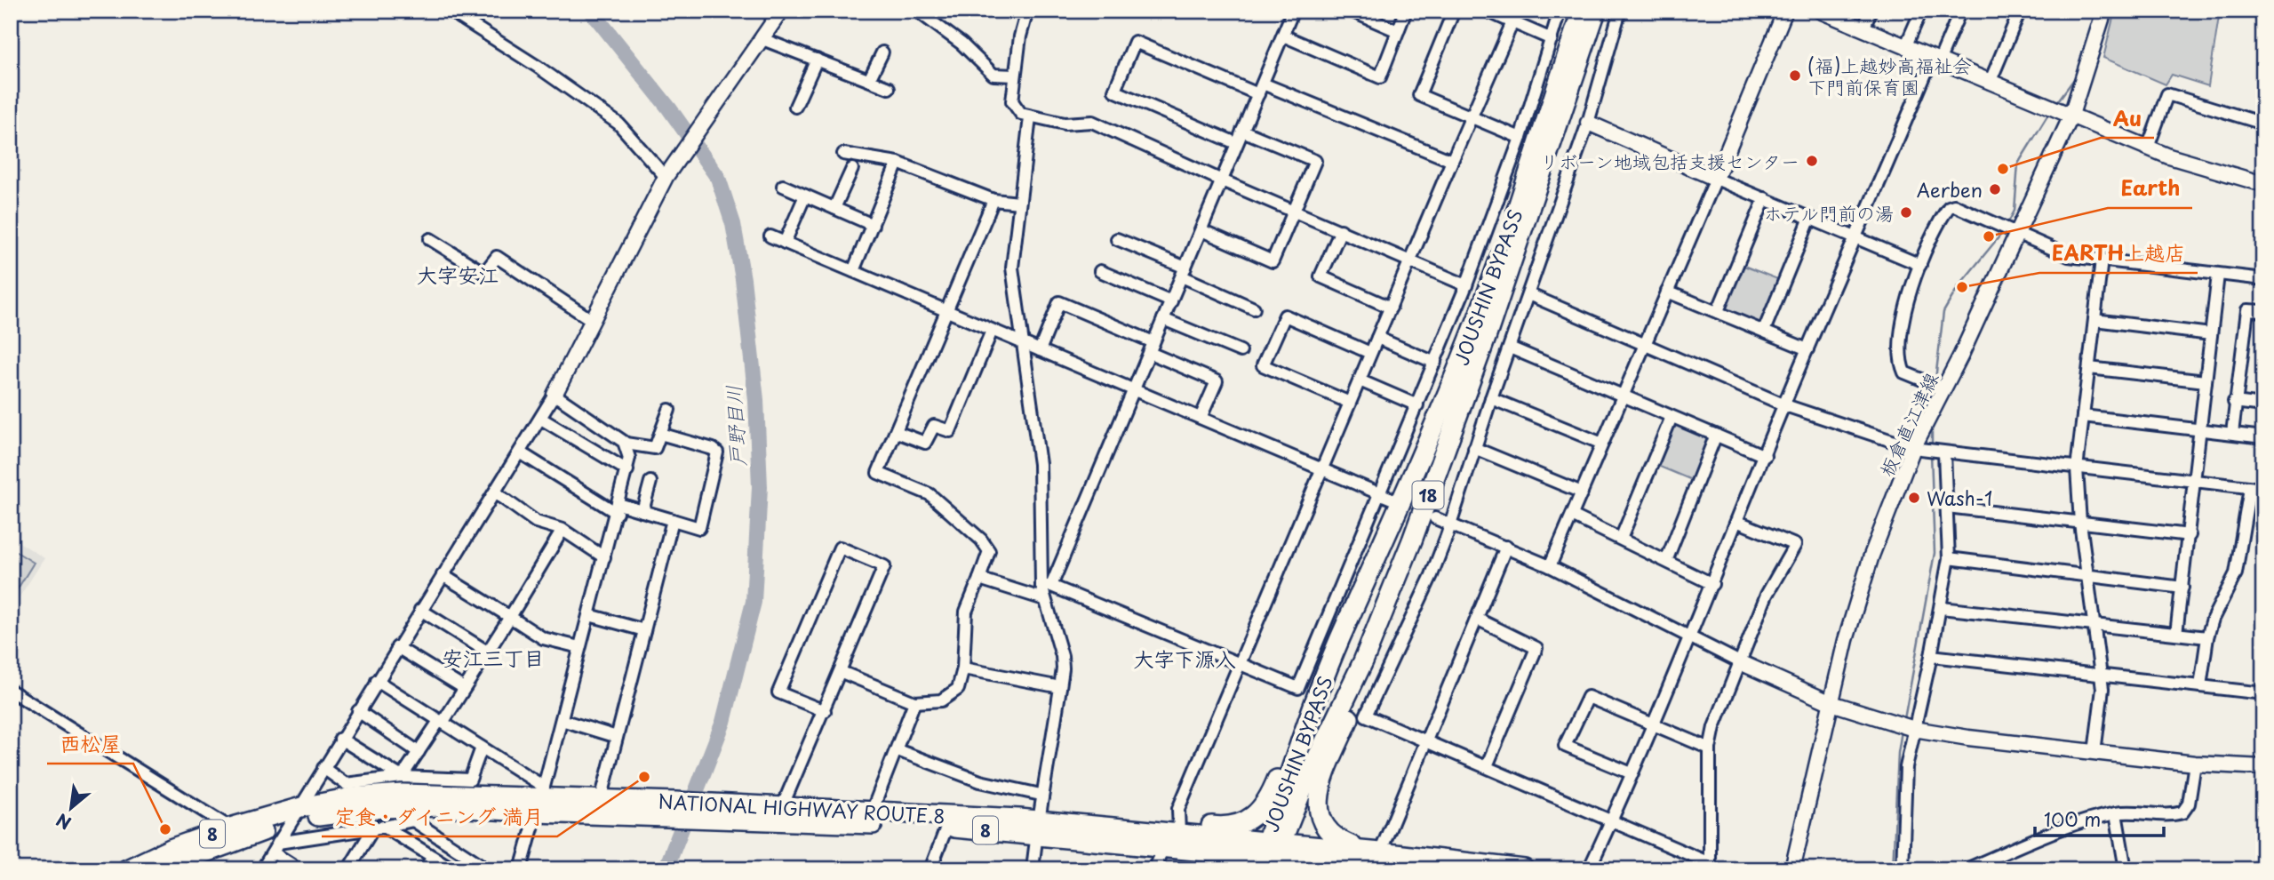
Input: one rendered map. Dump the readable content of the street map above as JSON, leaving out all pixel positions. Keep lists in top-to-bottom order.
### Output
{
  "streets": {
    "highway": [
      "JOUSHIN BYPASS",
      "18",
      "NATIONAL HIGHWAY ROUTE 8",
      "8"
    ],
    "street": ["板倉直江津線"]
  },
  "crossings": [
    ["JOUSHIN BYPASS", "NATIONAL HIGHWAY ROUTE 8"]
  ],
  "districts": ["大字安江", "安江三丁目", "大字下源入"],
  "water": ["戸野目川"],
  "places": [
    "(福)上越妙高福祉会 下門前保育園",
    "リボーン地域包括支援センター",
    "Au",
    "Aerben",
    "ホテル門前の湯",
    "Earth",
    "EARTH上越店",
    "Wash-1",
    "定食・ダイニング 満月",
    "西松屋"
  ],
  "scale_bar": "100 m",
  "north": "bottom left"
}
